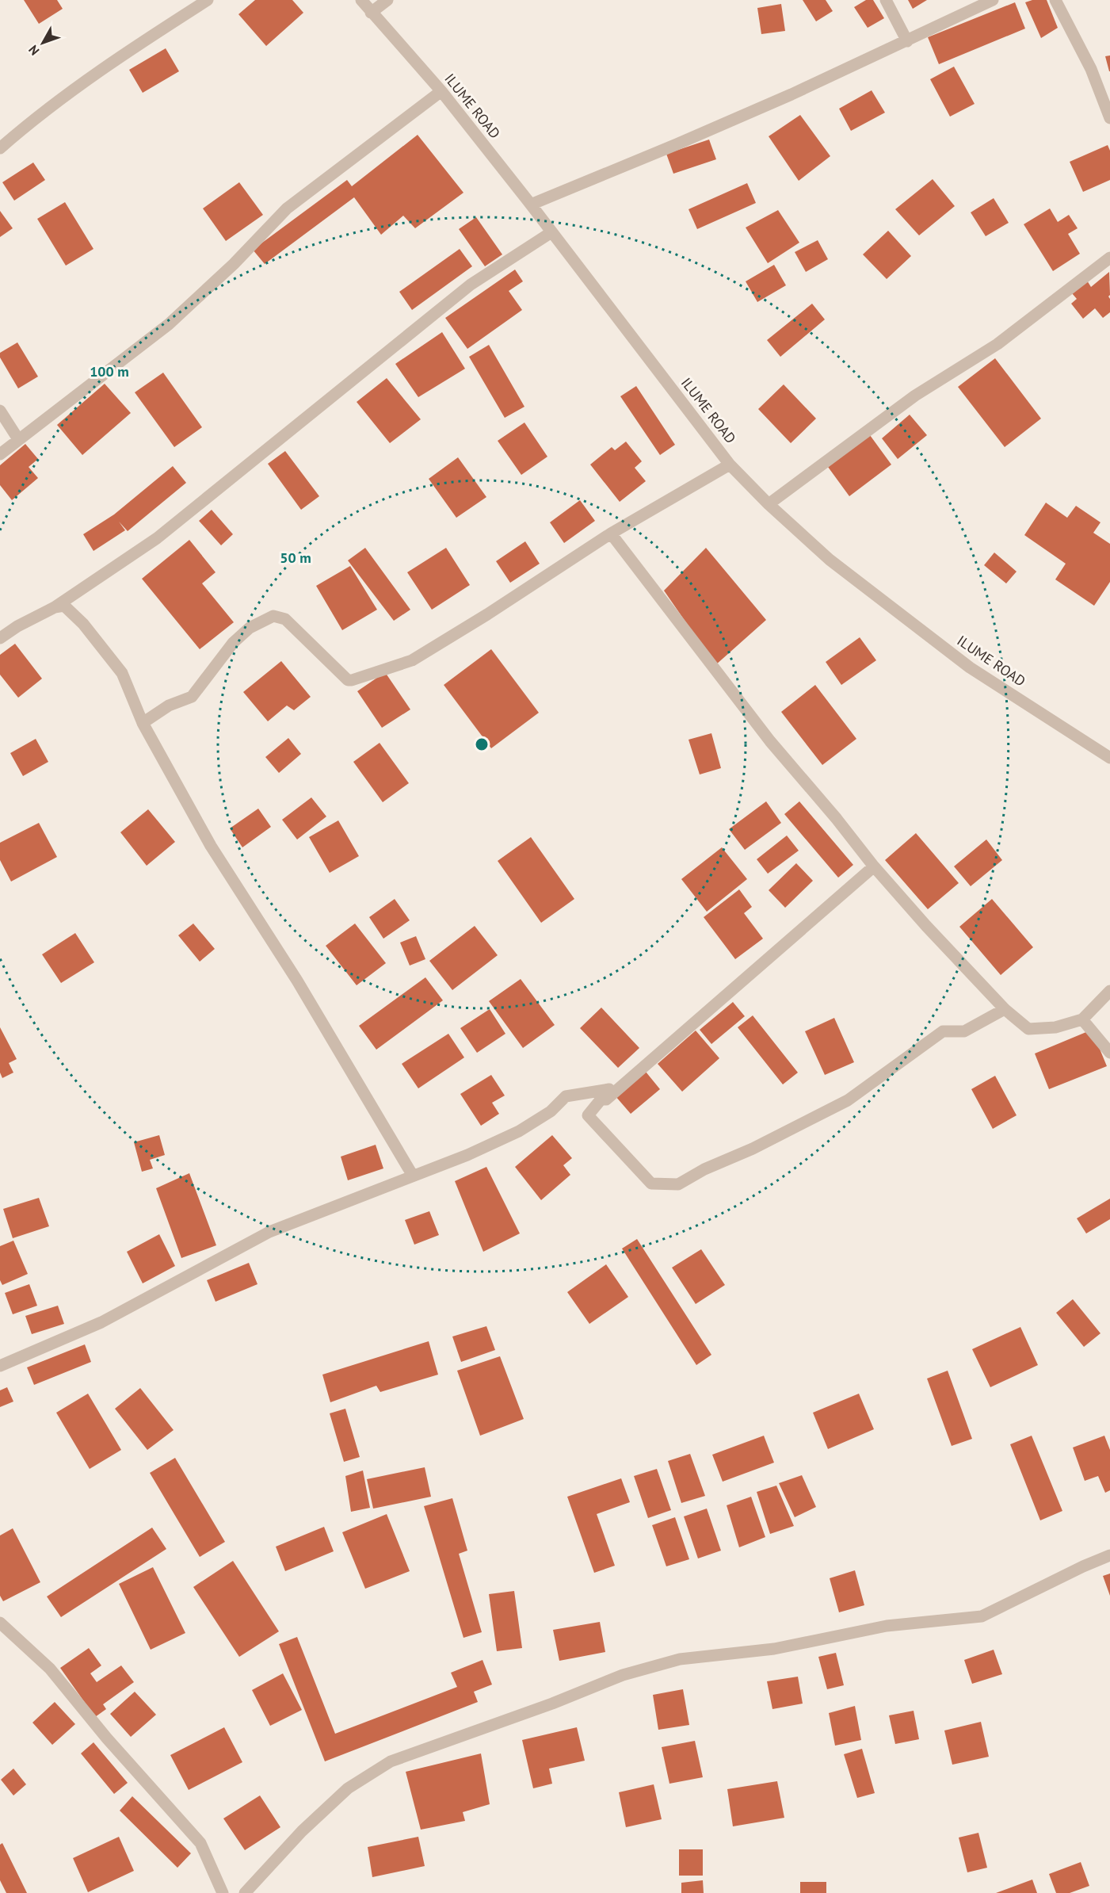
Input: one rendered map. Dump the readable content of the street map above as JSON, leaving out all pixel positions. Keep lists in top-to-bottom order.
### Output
{
  "streets": {
    "street": ["ILUME ROAD"]
  },
  "north": "bottom left",
  "rings": ["100 m", "50 m"]
}
